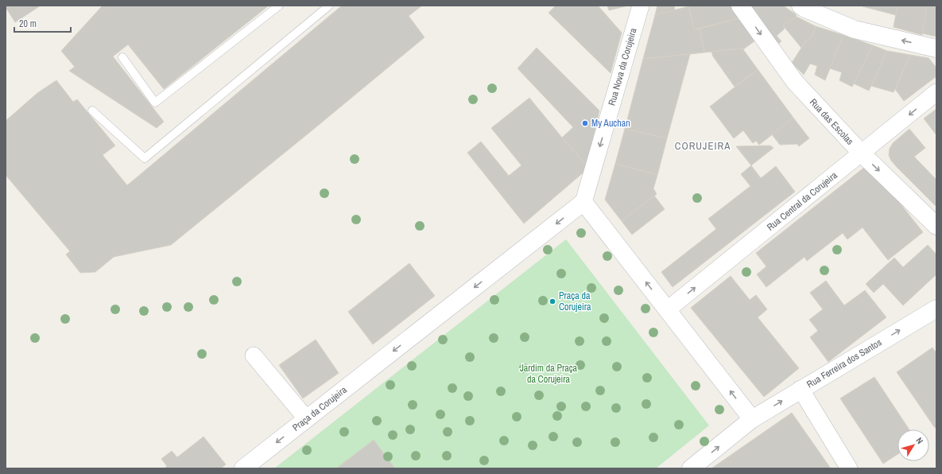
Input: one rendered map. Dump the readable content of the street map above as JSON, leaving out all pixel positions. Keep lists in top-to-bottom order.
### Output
{
  "streets": {
    "street": [
      "Rua Nova da Corujeira",
      "Rua das Escolas",
      "Rua Central da Corujeira",
      "Rua Ferreira dos Santos",
      "Praça da Corujeira"
    ]
  },
  "crossings": [
    ["Rua Nova da Corujeira", "Praça da Corujeira"],
    ["Rua das Escolas", "Rua Central da Corujeira"]
  ],
  "one_way": [
    "Rua Nova da Corujeira",
    "Rua das Escolas",
    "Rua Ferreira dos Santos",
    "Praça da Corujeira"
  ],
  "districts": ["CORUJEIRA"],
  "parks": ["Jardim da Praça da Corujeira"],
  "places": ["My Auchan", "Praça da Corujeira"],
  "scale_bar": "20 m",
  "north": "top right"
}
